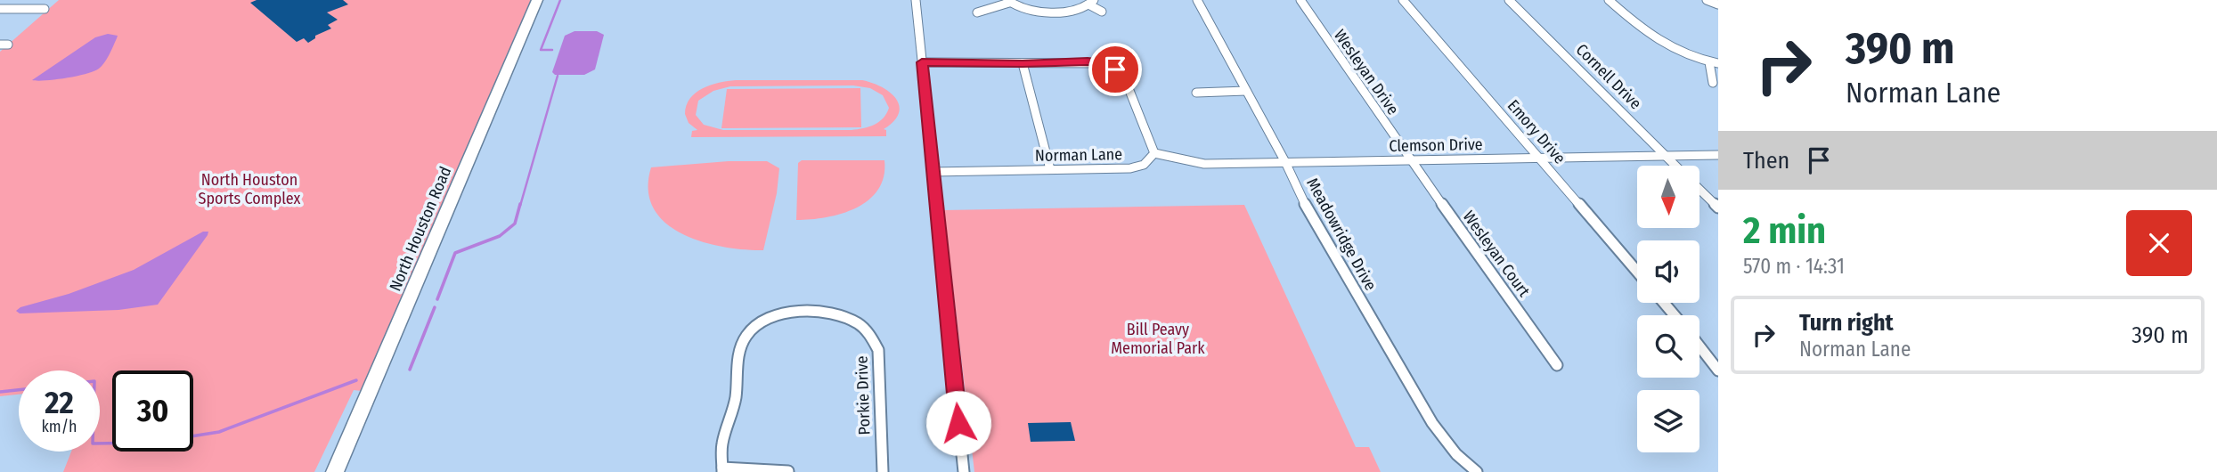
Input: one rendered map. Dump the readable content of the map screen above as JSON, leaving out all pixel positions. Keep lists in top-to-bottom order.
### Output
{
  "streets": {
    "street": [
      "Wesleyan Drive",
      "Cornell Drive",
      "Emory Drive",
      "Clemson Drive",
      "Norman Lane",
      "North Houston Road",
      "Meadowridge Drive",
      "Wesleyan Court",
      "Porkie Drive"
    ]
  },
  "crossings": [
    ["Wesleyan Drive", "Clemson Drive"],
    ["Wesleyan Drive", "Wesleyan Court"],
    ["Cornell Drive", "Clemson Drive"],
    ["Emory Drive", "Clemson Drive"],
    ["Clemson Drive", "Norman Lane"],
    ["Clemson Drive", "Meadowridge Drive"],
    ["Clemson Drive", "Wesleyan Court"]
  ],
  "parks": ["North Houston Sports Complex", "Bill Peavy Memorial Park"],
  "north": "bottom",
  "page": {
    "turn": ["390 m", "Norman Lane"],
    "then": "Then",
    "heading": ["2 min", "570 m · 14:31"],
    "list": [
      {
        "name": "Turn right",
        "note": "Norman Lane",
        "value": "390 m"
      }
    ],
    "speed": "22 km/h",
    "limit": "30"
  }
}
